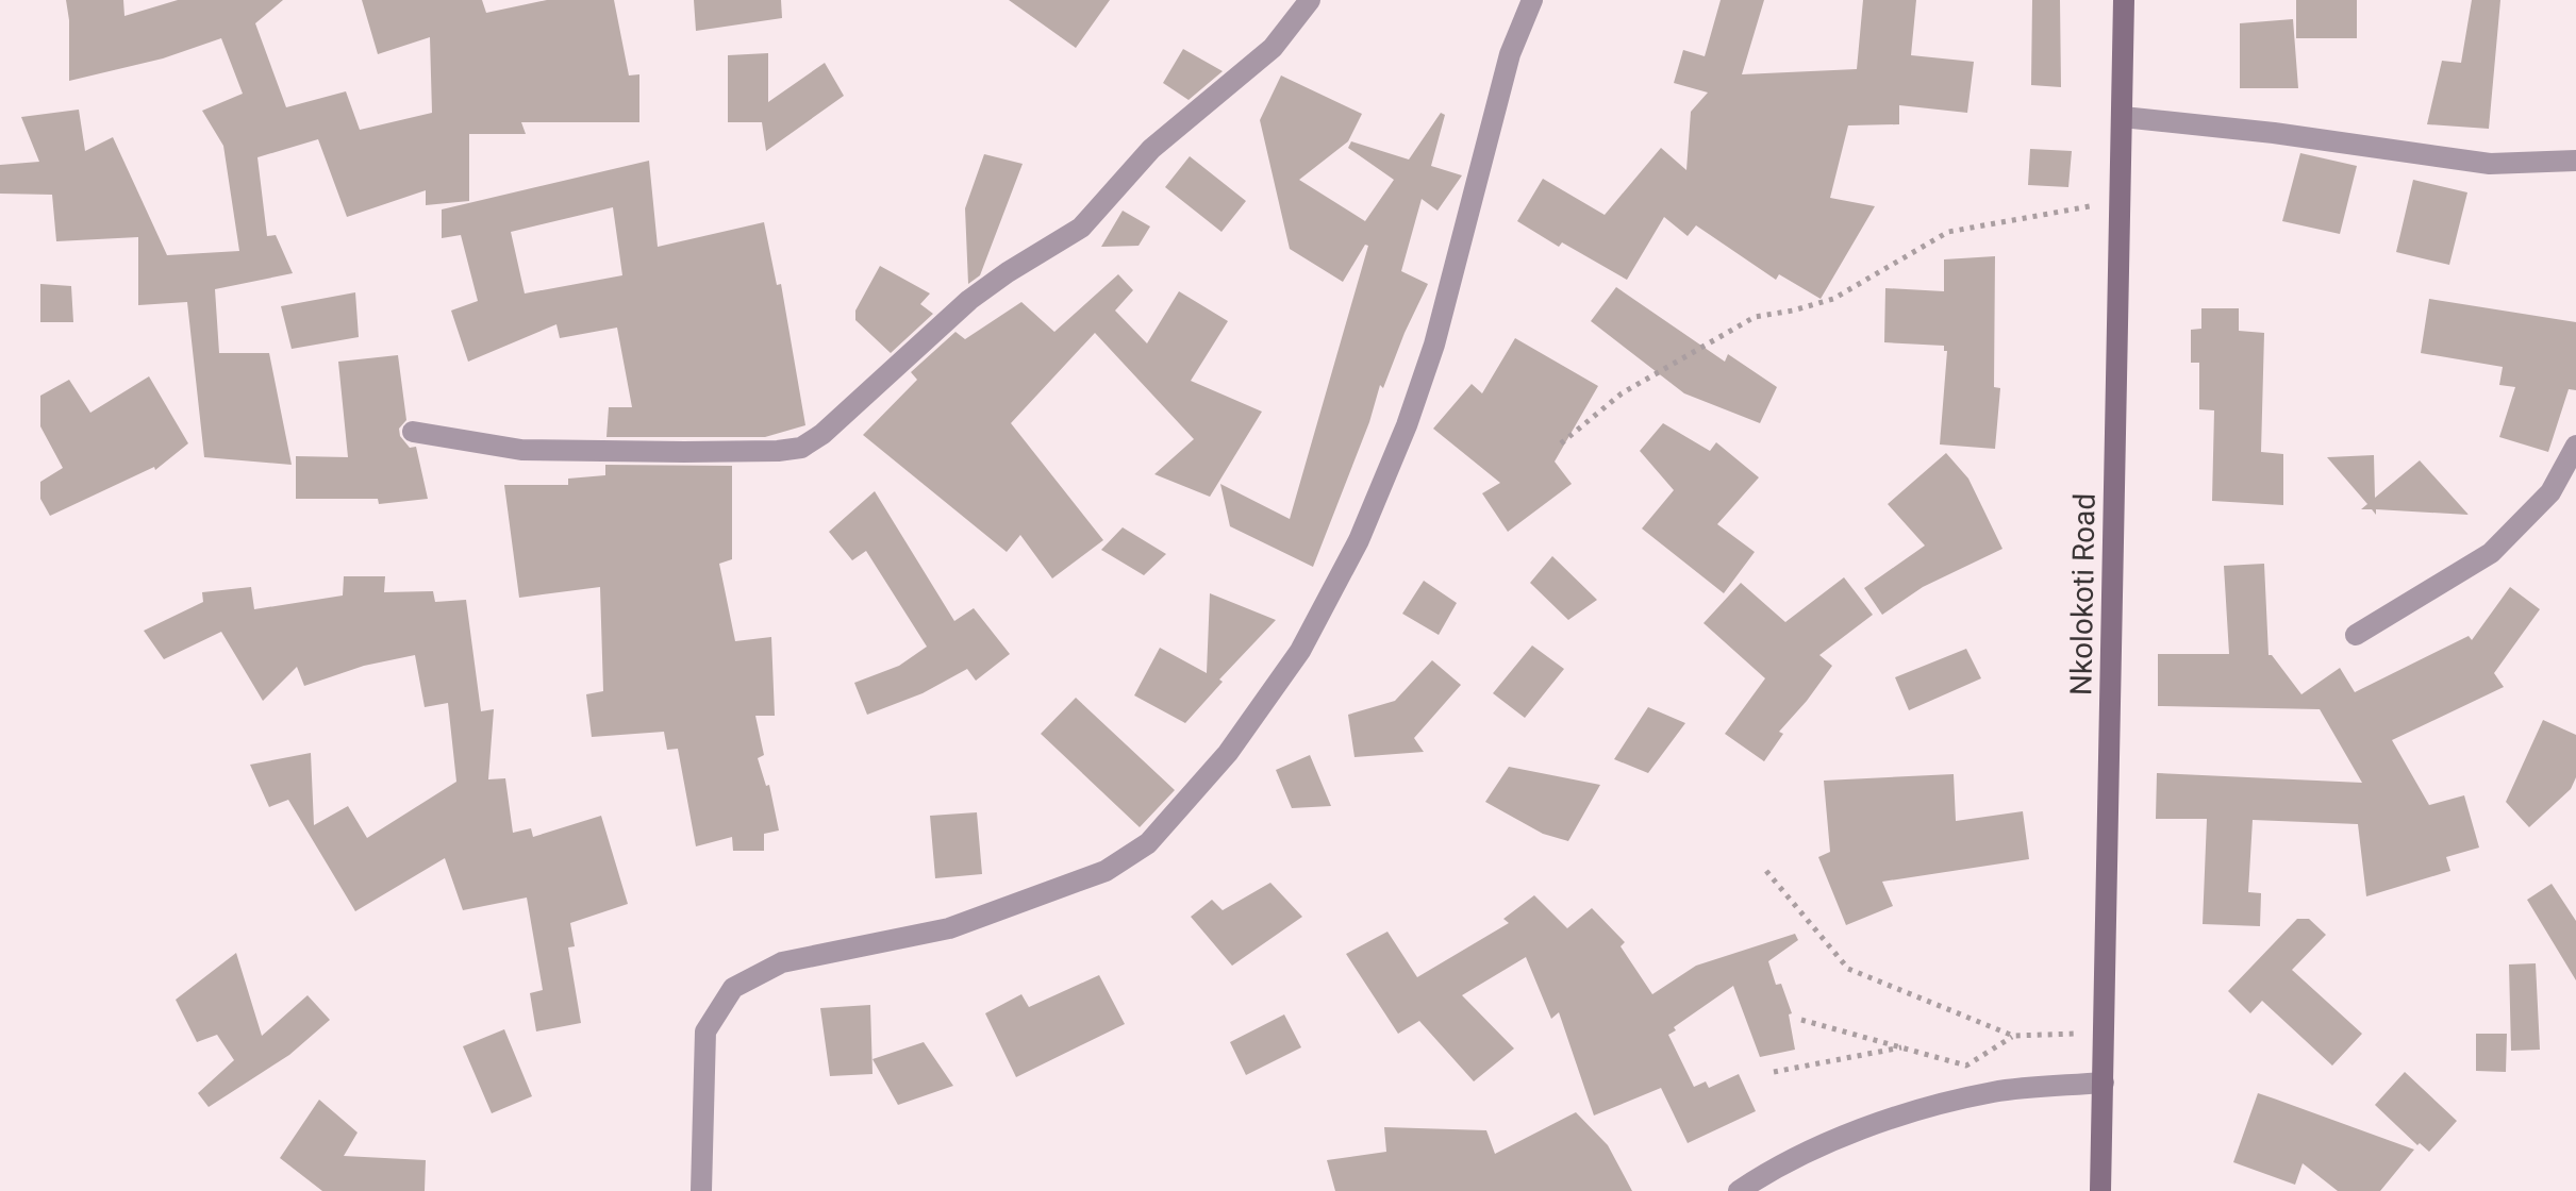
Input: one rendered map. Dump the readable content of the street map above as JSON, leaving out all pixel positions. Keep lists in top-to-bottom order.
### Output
{
  "streets": {
    "main road": ["Nkolokoti Road"]
  }
}
